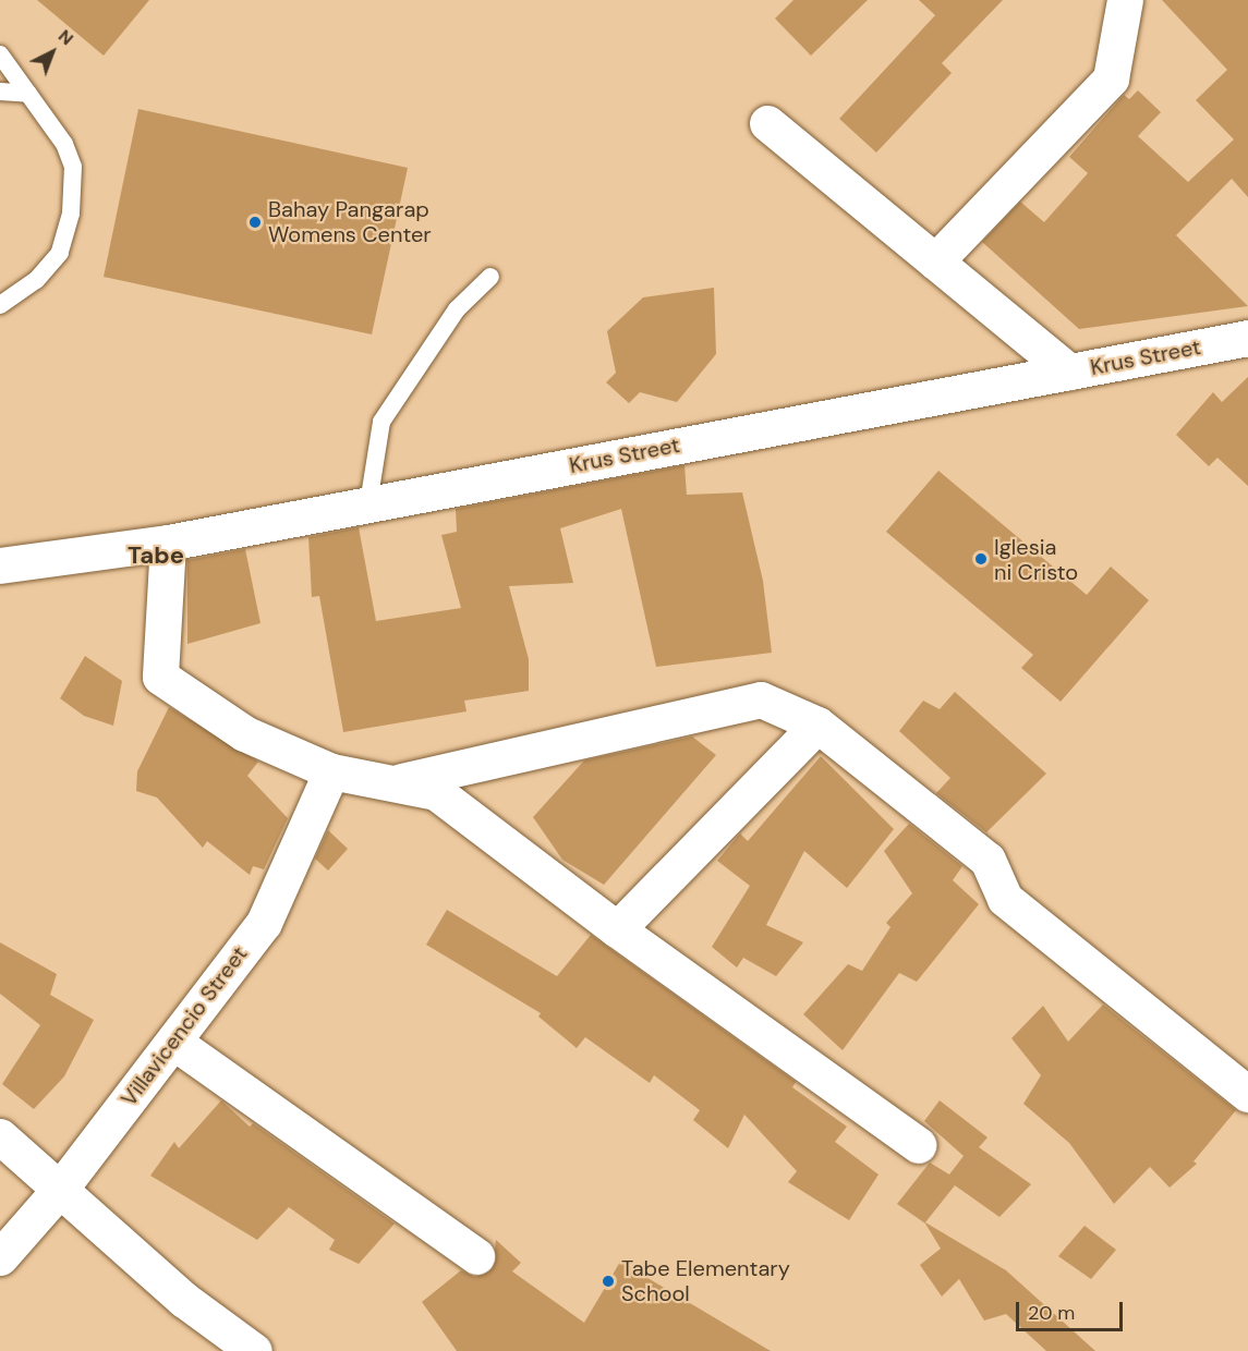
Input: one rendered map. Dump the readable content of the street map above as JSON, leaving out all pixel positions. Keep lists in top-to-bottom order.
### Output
{
  "streets": {
    "street": ["Krus Street", "Villavicencio Street"]
  },
  "districts": ["Tabe"],
  "places": ["Bahay Pangarap Womens Center", "Iglesia ni Cristo", "Tabe Elementary School"],
  "scale_bar": "20 m",
  "north": "top right"
}
